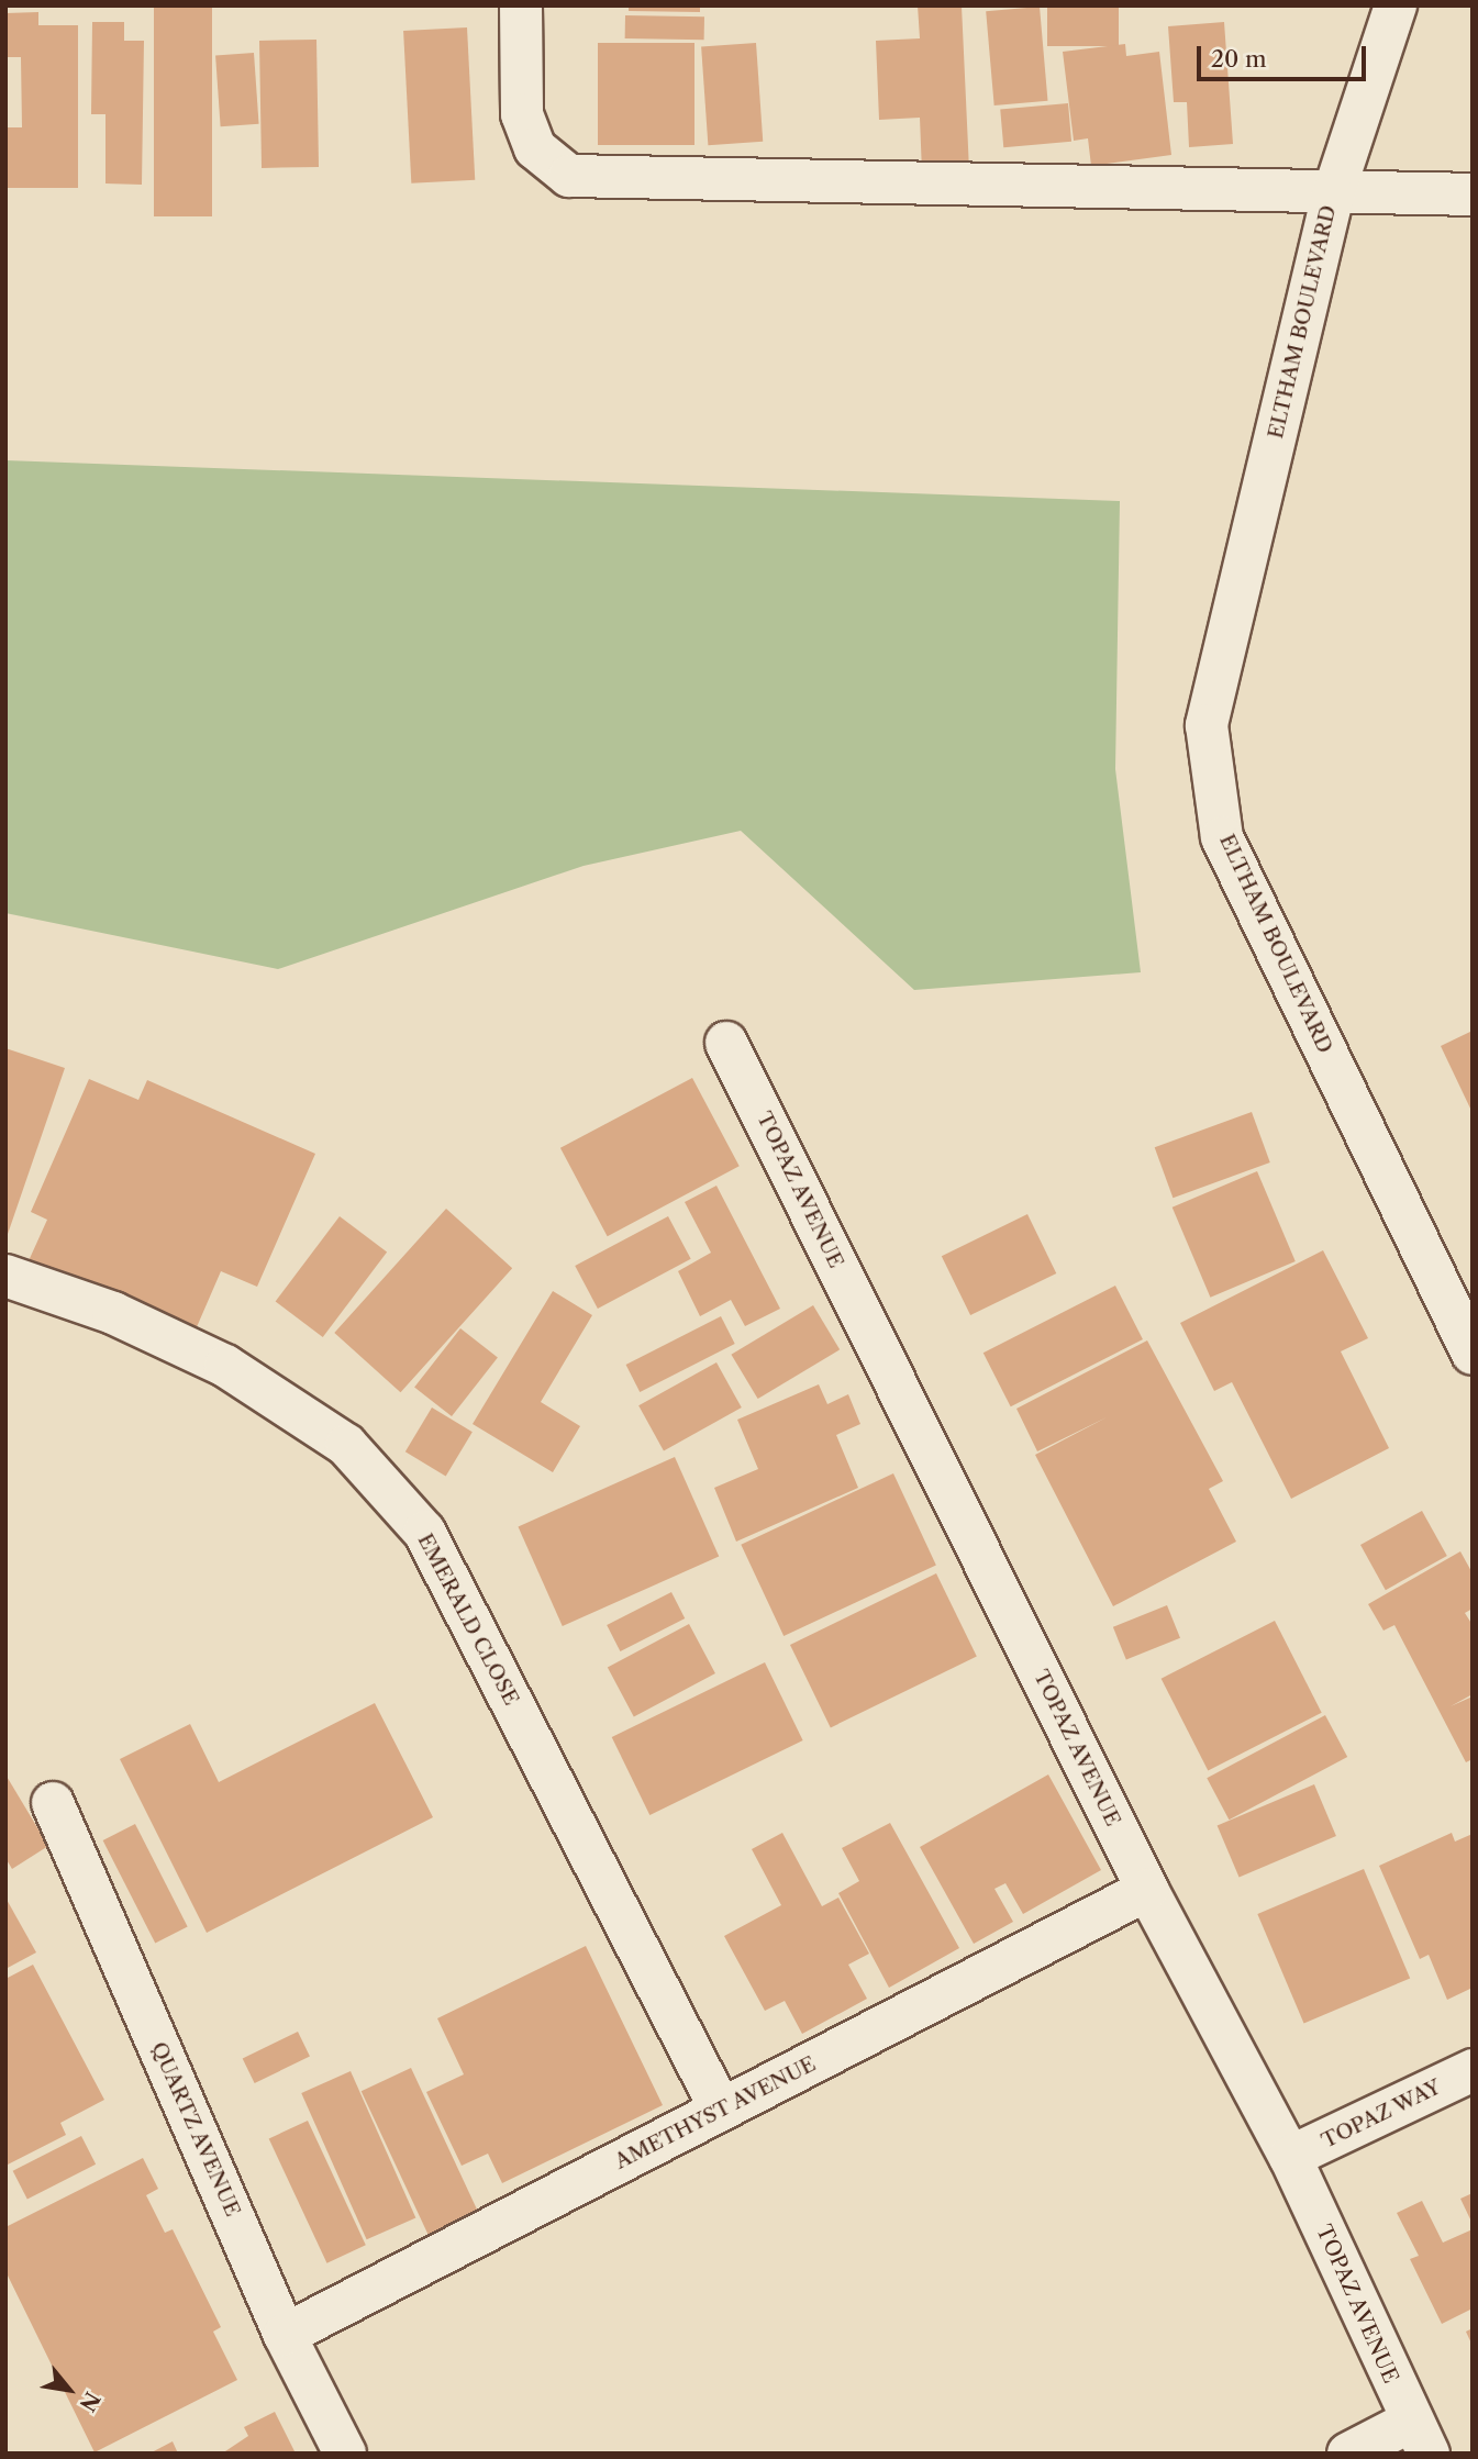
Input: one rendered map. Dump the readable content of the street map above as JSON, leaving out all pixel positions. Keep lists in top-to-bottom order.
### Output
{
  "streets": {
    "street": [
      "ELTHAM BOULEVARD",
      "TOPAZ AVENUE",
      "EMERALD CLOSE",
      "AMETHYST AVENUE",
      "TOPAZ WAY",
      "QUARTZ AVENUE"
    ]
  },
  "crossings": [
    ["TOPAZ AVENUE", "AMETHYST AVENUE"],
    ["TOPAZ AVENUE", "TOPAZ WAY"],
    ["EMERALD CLOSE", "AMETHYST AVENUE"],
    ["AMETHYST AVENUE", "QUARTZ AVENUE"]
  ],
  "scale_bar": "20 m",
  "north": "bottom right"
}
